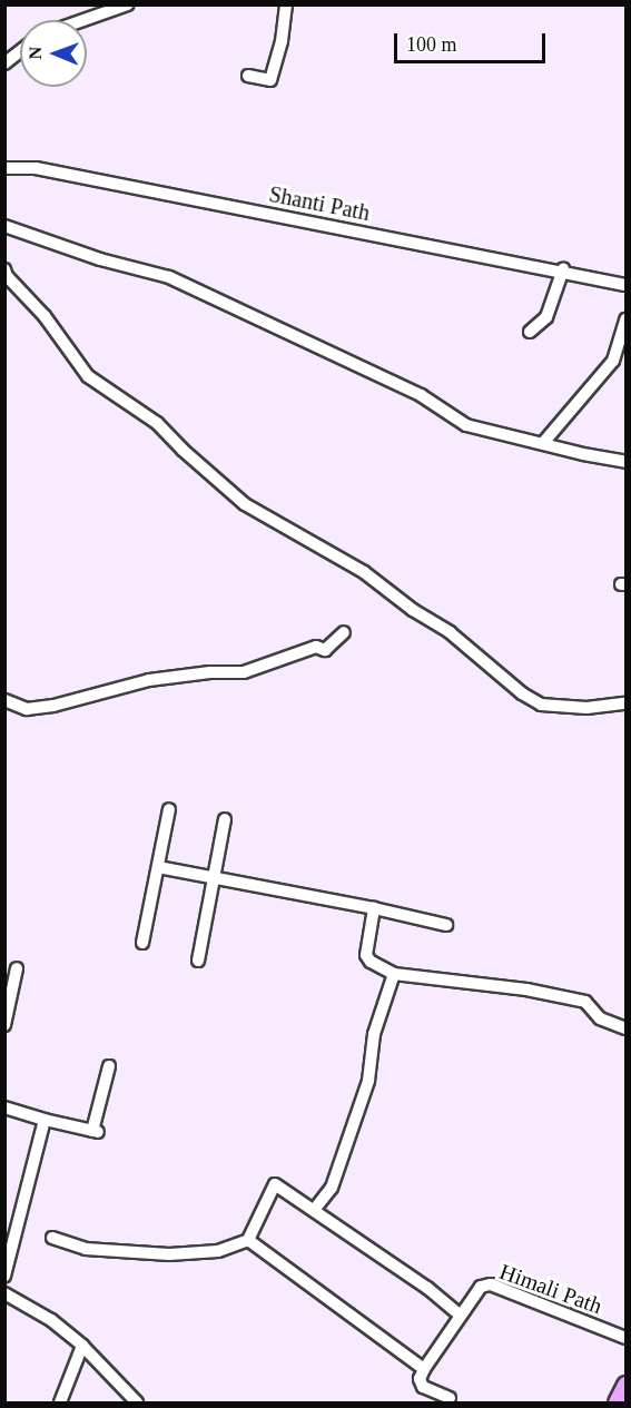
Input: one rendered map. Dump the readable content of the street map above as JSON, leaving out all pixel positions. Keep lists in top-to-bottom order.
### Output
{
  "streets": {
    "street": ["Shanti Path", "Himali Path"]
  },
  "scale_bar": "100 m",
  "north": "left"
}
